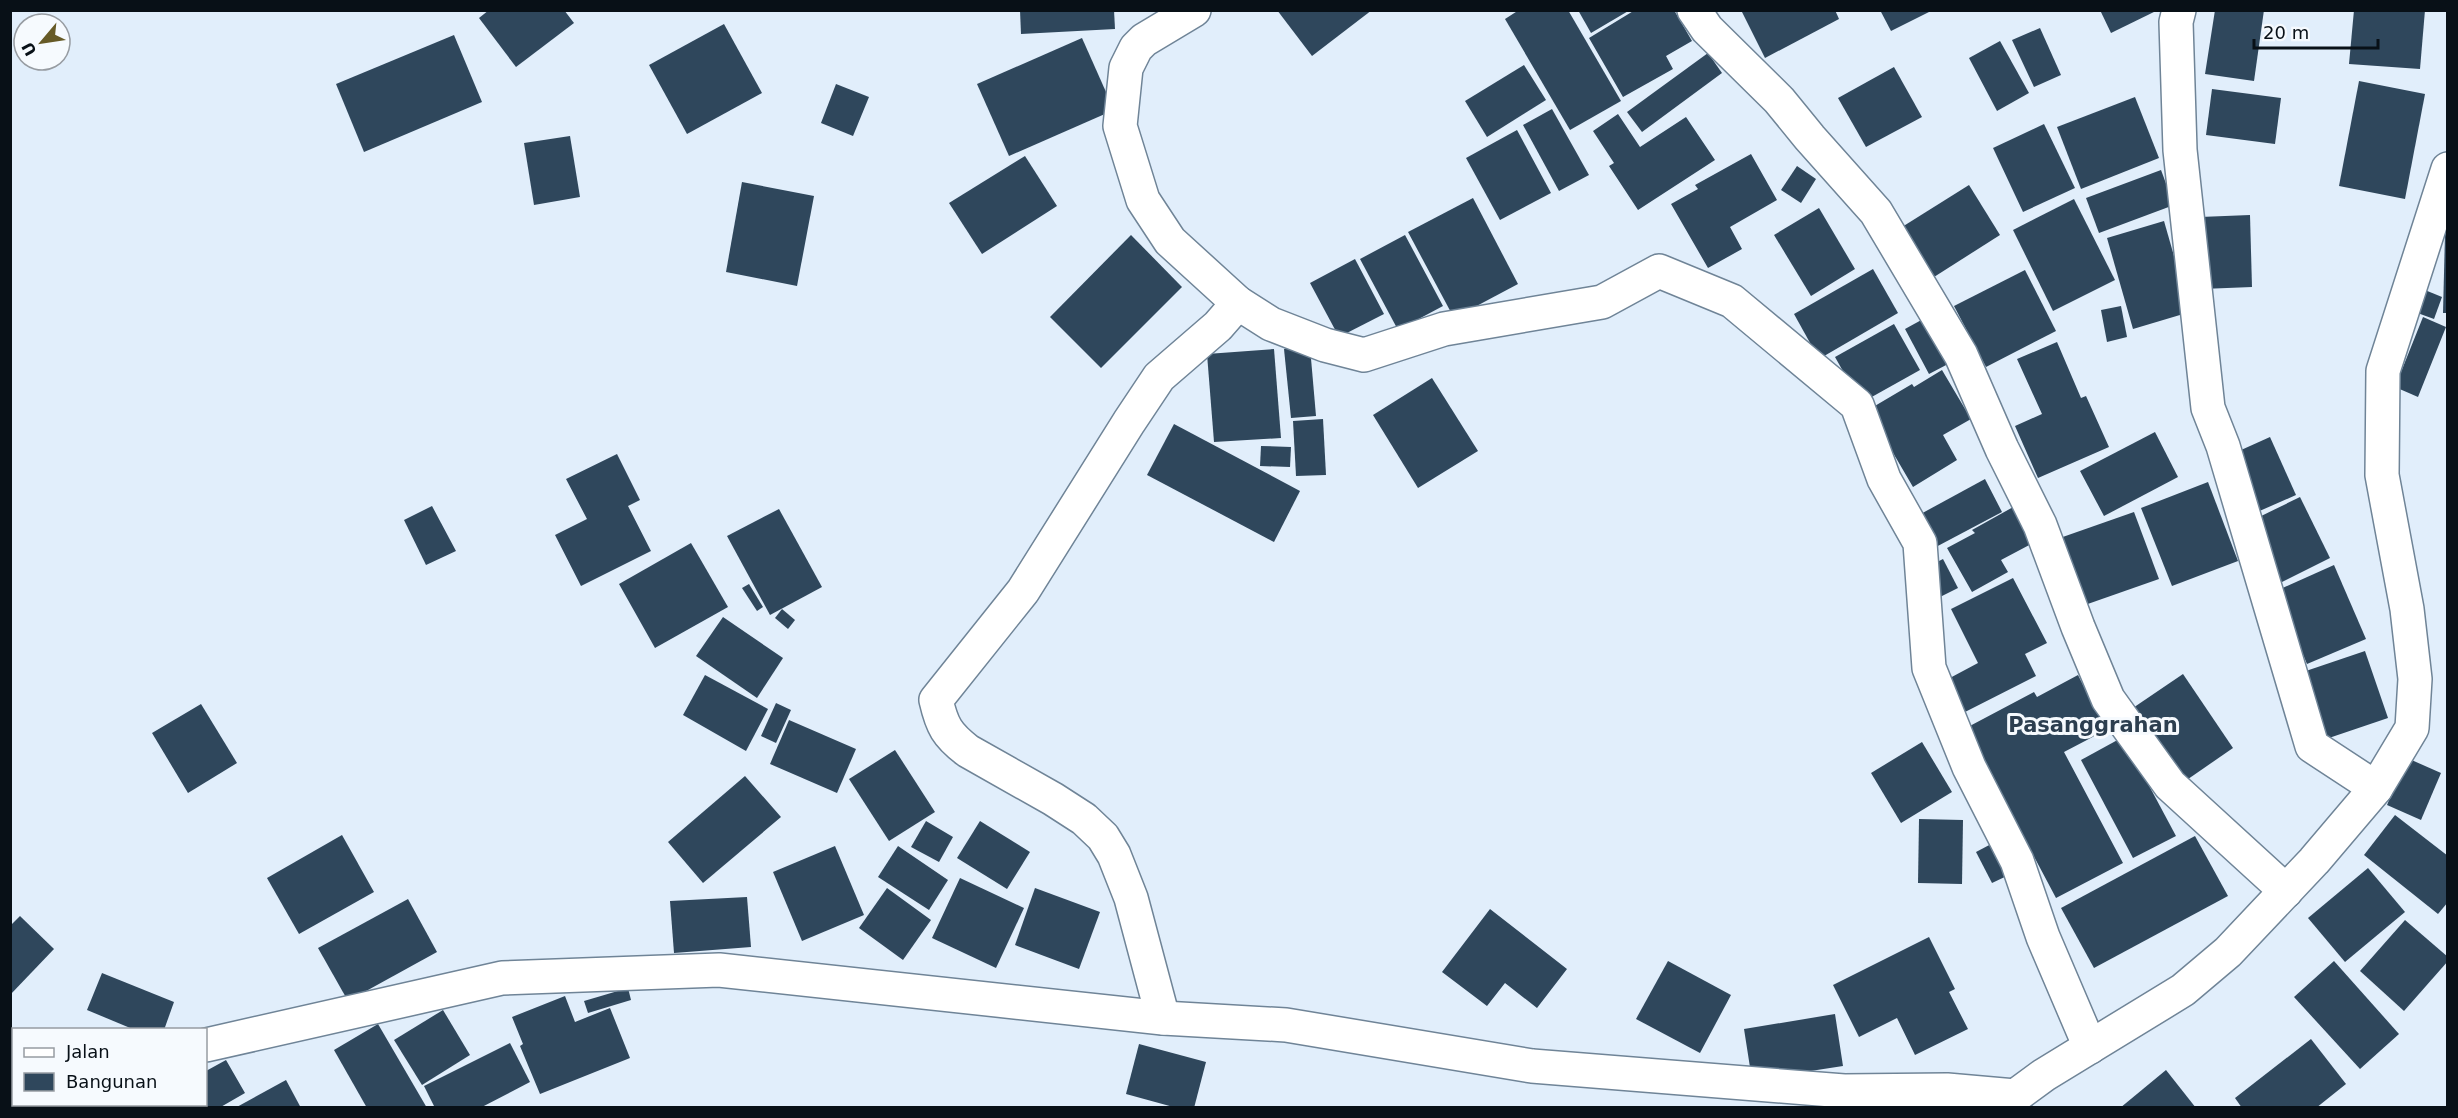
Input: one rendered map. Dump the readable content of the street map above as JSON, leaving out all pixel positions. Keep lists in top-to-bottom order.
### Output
{
  "districts": ["Pasanggrahan"],
  "legend": ["Jalan", "Bangunan"],
  "scale_bar": "20 m",
  "north": "bottom left"
}
